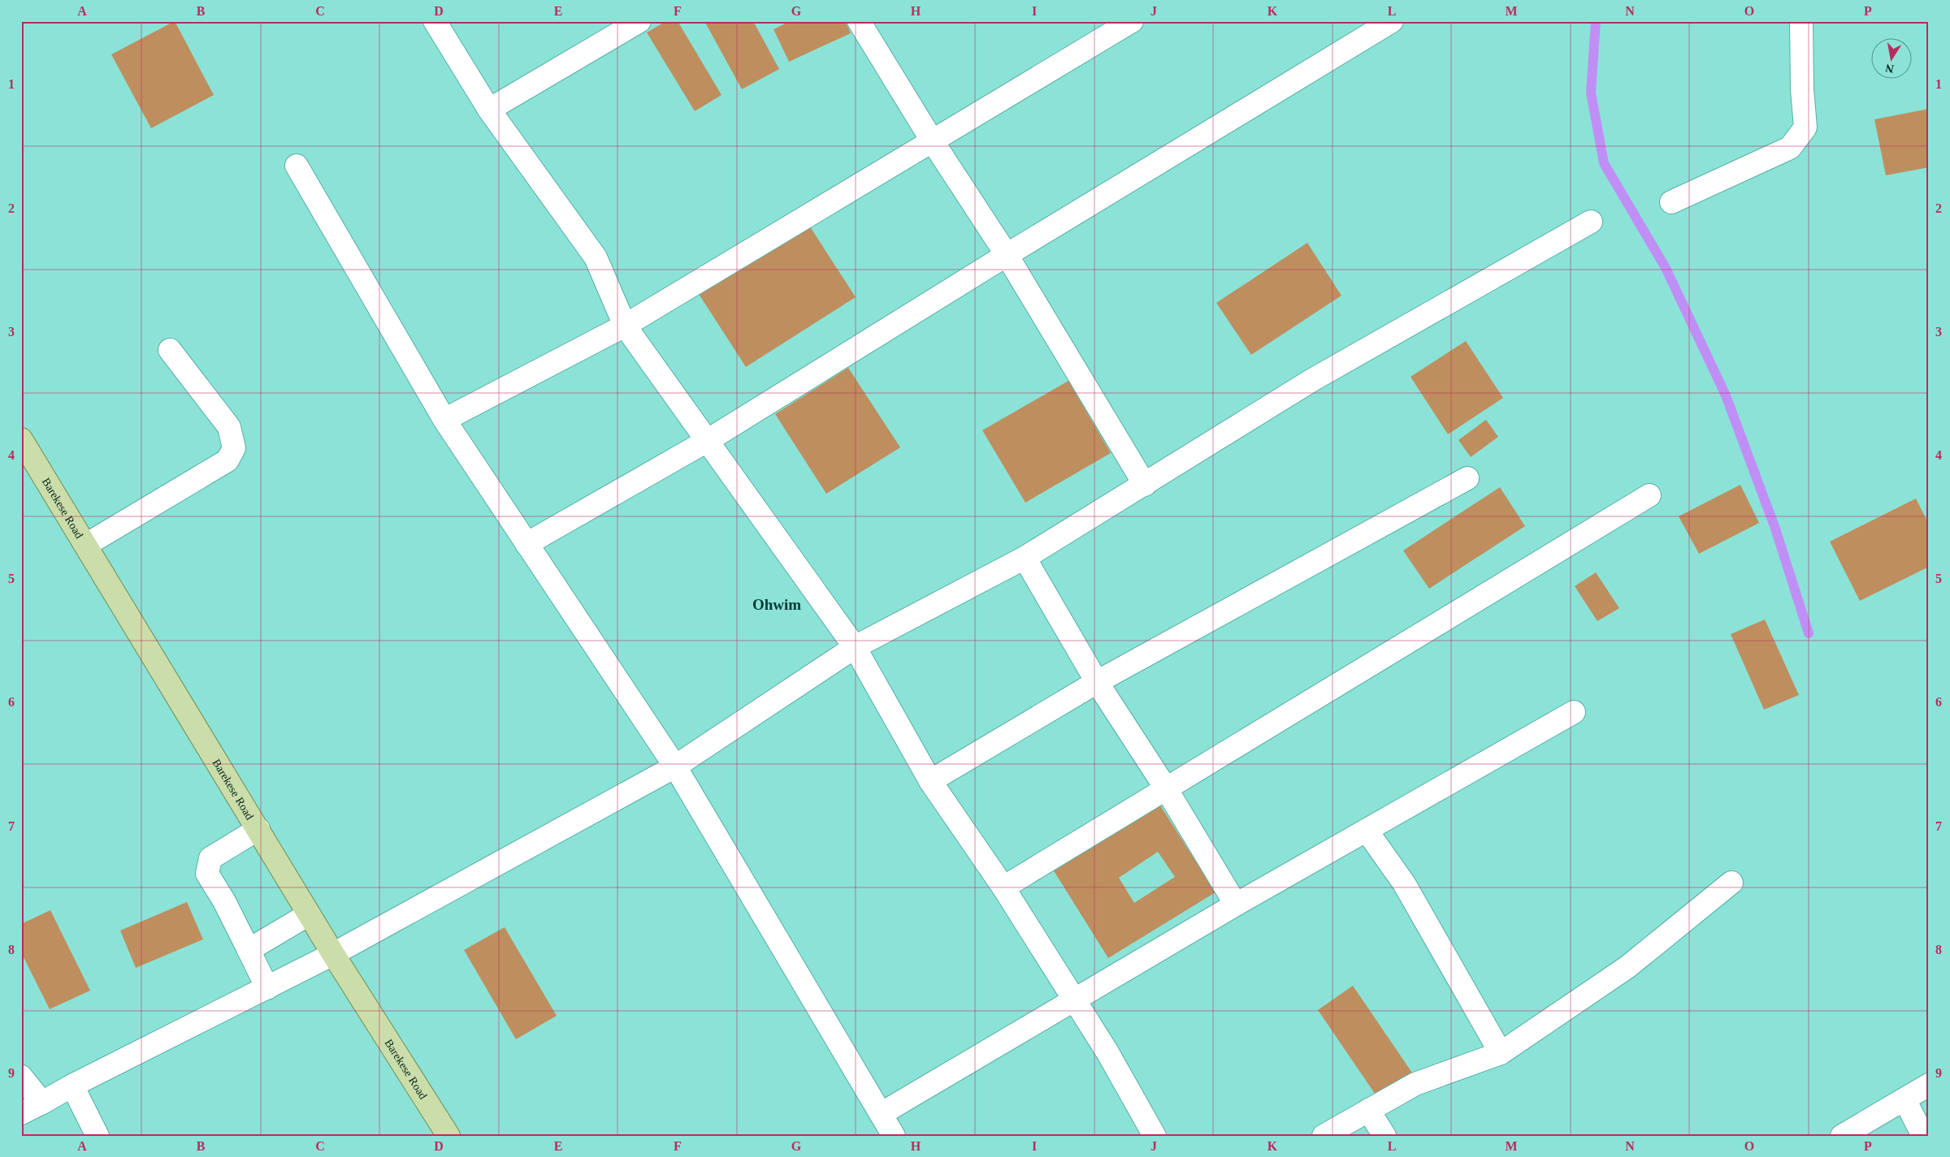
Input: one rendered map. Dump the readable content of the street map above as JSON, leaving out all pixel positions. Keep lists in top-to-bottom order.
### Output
{
  "streets": {
    "main road": ["Barekese Road"]
  },
  "districts": ["Ohwim"],
  "north": "bottom",
  "grid": {
    "columns": [
      "A",
      "B",
      "C",
      "D",
      "E",
      "F",
      "G",
      "H",
      "I",
      "J",
      "K",
      "L",
      "M",
      "N",
      "O",
      "P"
    ],
    "rows": [
      "1",
      "2",
      "3",
      "4",
      "5",
      "6",
      "7",
      "8",
      "9"
    ]
  }
}
